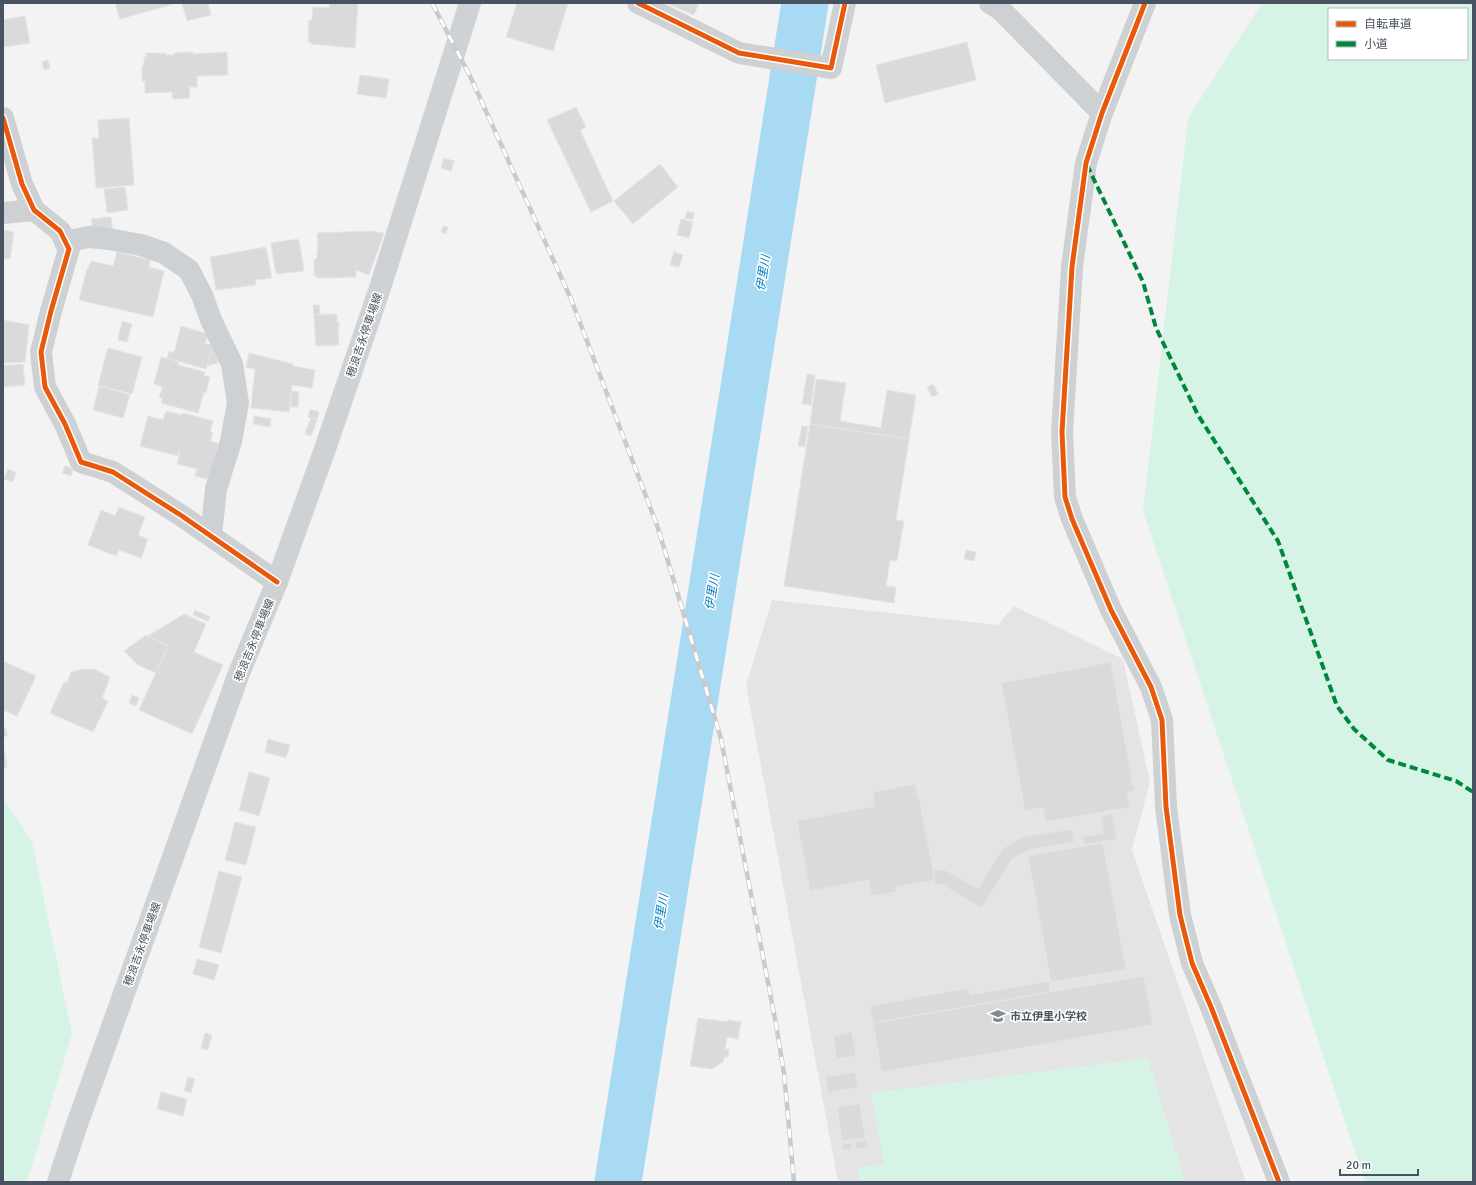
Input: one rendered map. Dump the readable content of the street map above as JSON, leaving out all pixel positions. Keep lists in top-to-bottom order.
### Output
{
  "streets": {
    "main road": ["穂浪吉永停車場線"]
  },
  "water": ["伊里川"],
  "places": {
    "school or university": ["市立伊里小学校"]
  },
  "legend": ["自転車道", "小道"],
  "scale_bar": "20 m"
}
